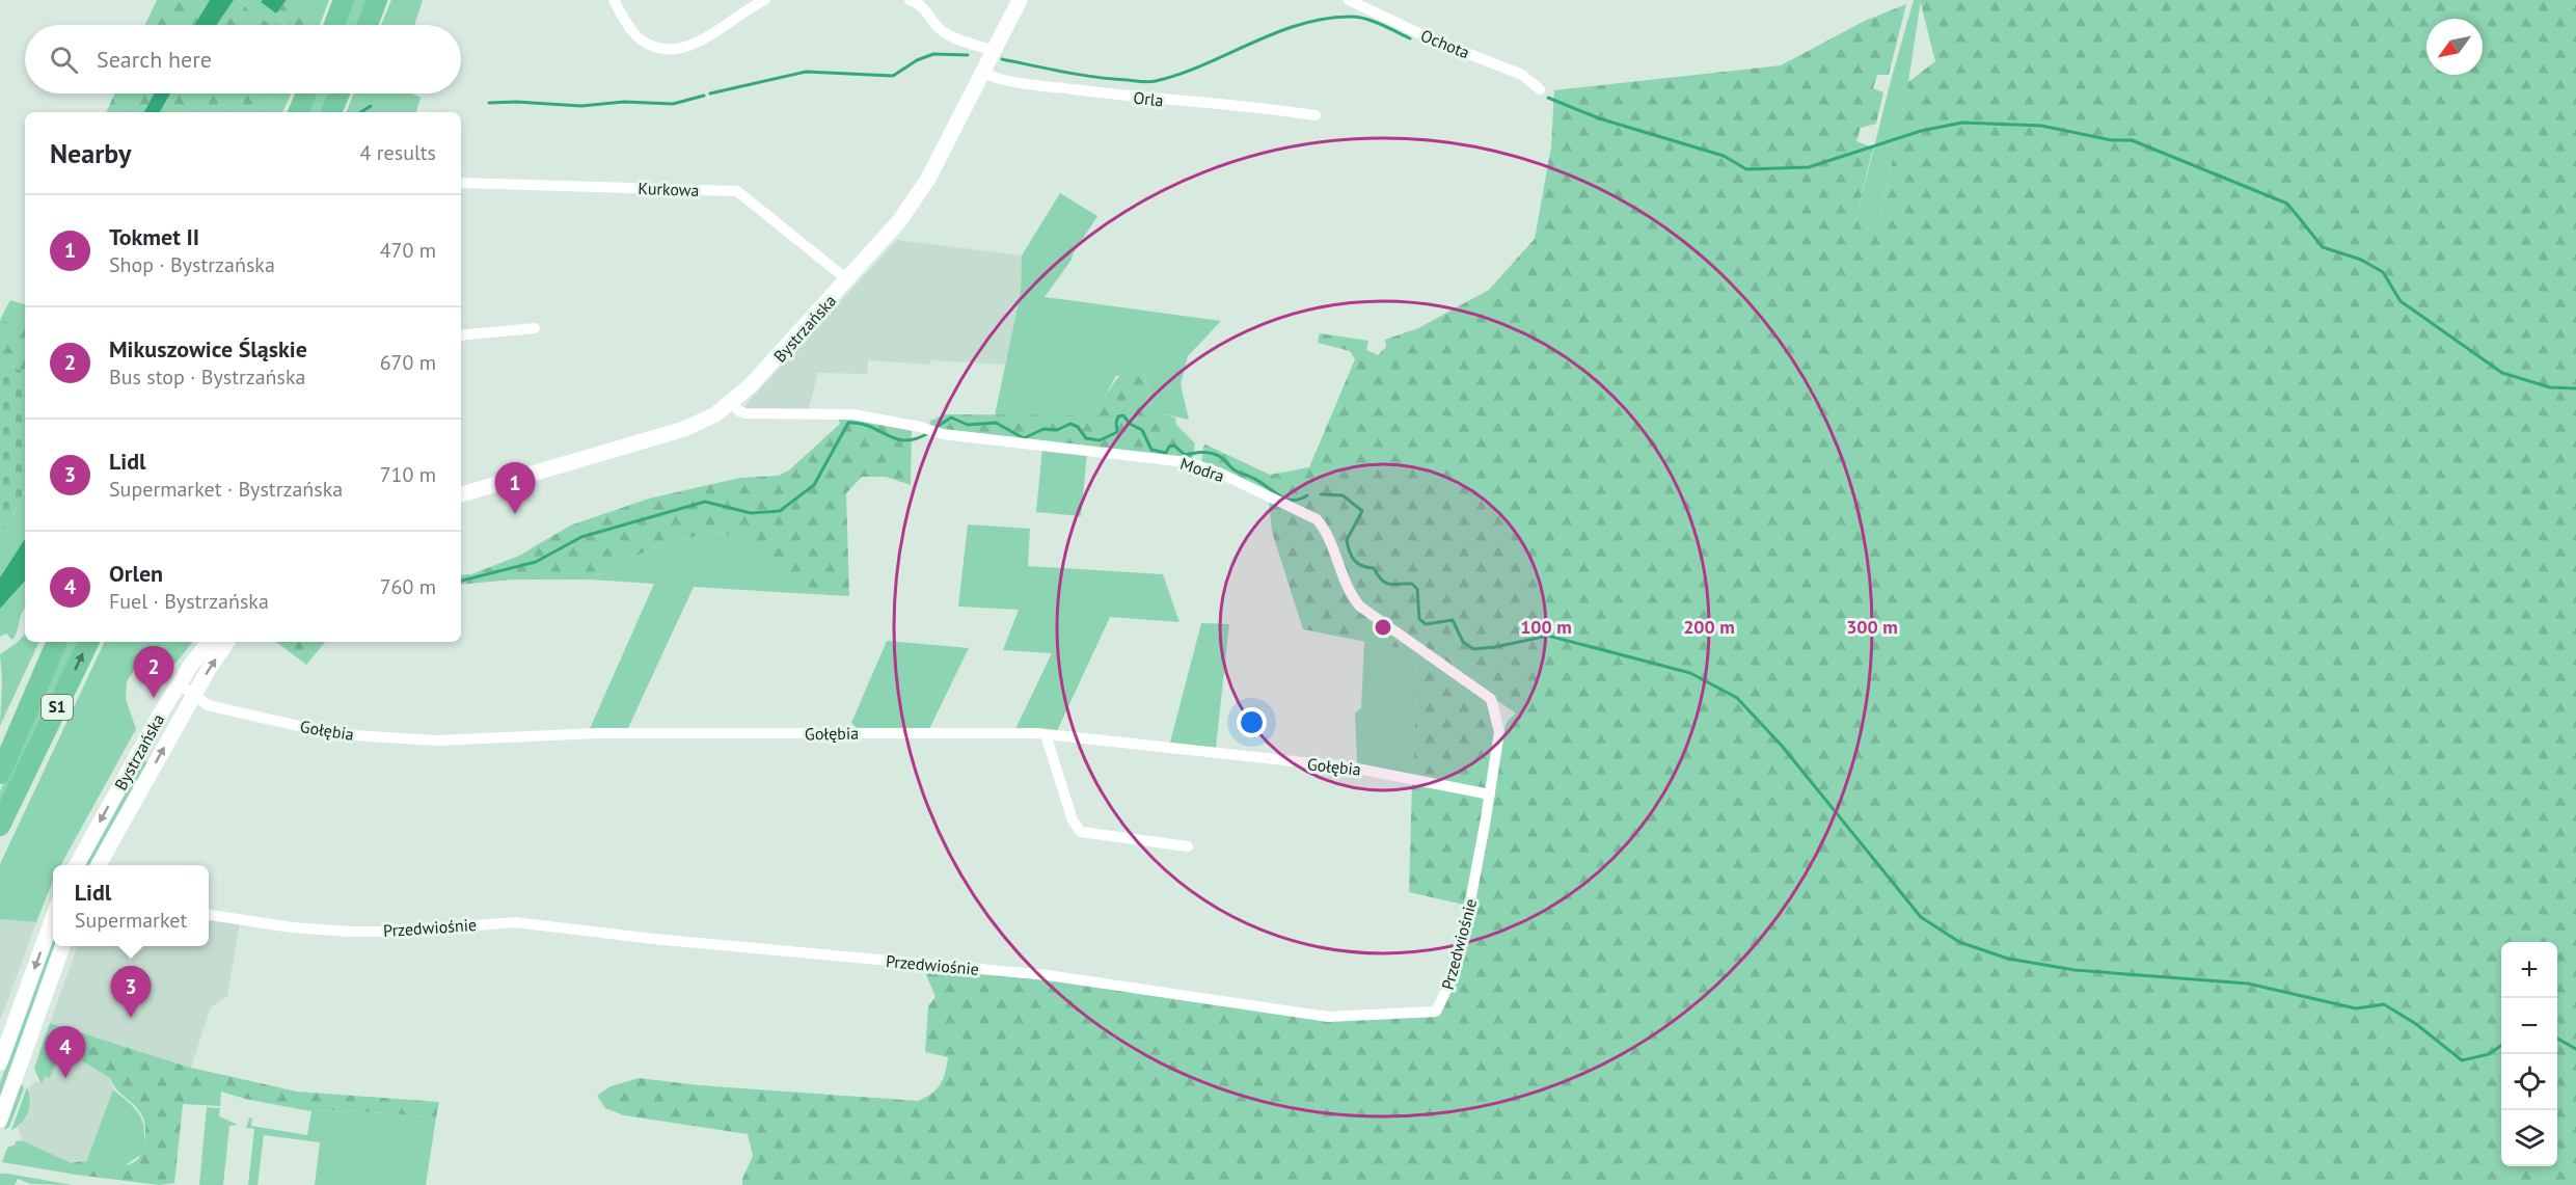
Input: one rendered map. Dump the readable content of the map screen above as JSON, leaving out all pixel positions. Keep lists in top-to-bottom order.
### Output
{
  "streets": {
    "highway": ["S1"],
    "main road": ["Bystrzańska"],
    "street": [
      "Ochota",
      "Orla",
      "Kurkowa",
      "Modra",
      "Gołębia",
      "Przedwiośnie"
    ]
  },
  "crossings": [
    ["Orla", "Bystrzańska"],
    ["Kurkowa", "Bystrzańska"],
    ["Bystrzańska", "Modra"],
    ["Bystrzańska", "Gołębia"],
    ["Modra", "Gołębia"],
    ["Modra", "Przedwiośnie"],
    ["Gołębia", "Przedwiośnie"]
  ],
  "north": "bottom left",
  "page": {
    "search": "Search here",
    "heading": ["Nearby", "4 results"],
    "list": [
      {
        "mark": "1",
        "name": "Tokmet II",
        "note": "Shop · Bystrzańska",
        "value": "470 m"
      },
      {
        "mark": "2",
        "name": "Mikuszowice Śląskie",
        "note": "Bus stop · Bystrzańska",
        "value": "670 m"
      },
      {
        "mark": "3",
        "name": "Lidl",
        "note": "Supermarket · Bystrzańska",
        "value": "710 m"
      },
      {
        "mark": "4",
        "name": "Orlen",
        "note": "Fuel · Bystrzańska",
        "value": "760 m"
      }
    ],
    "pins": [
      "1",
      "2",
      "3",
      "4"
    ],
    "popup": ["Lidl", "Supermarket"],
    "map_buttons": ["+", "−"]
  },
  "rings": ["100 m", "200 m", "300 m"]
}
